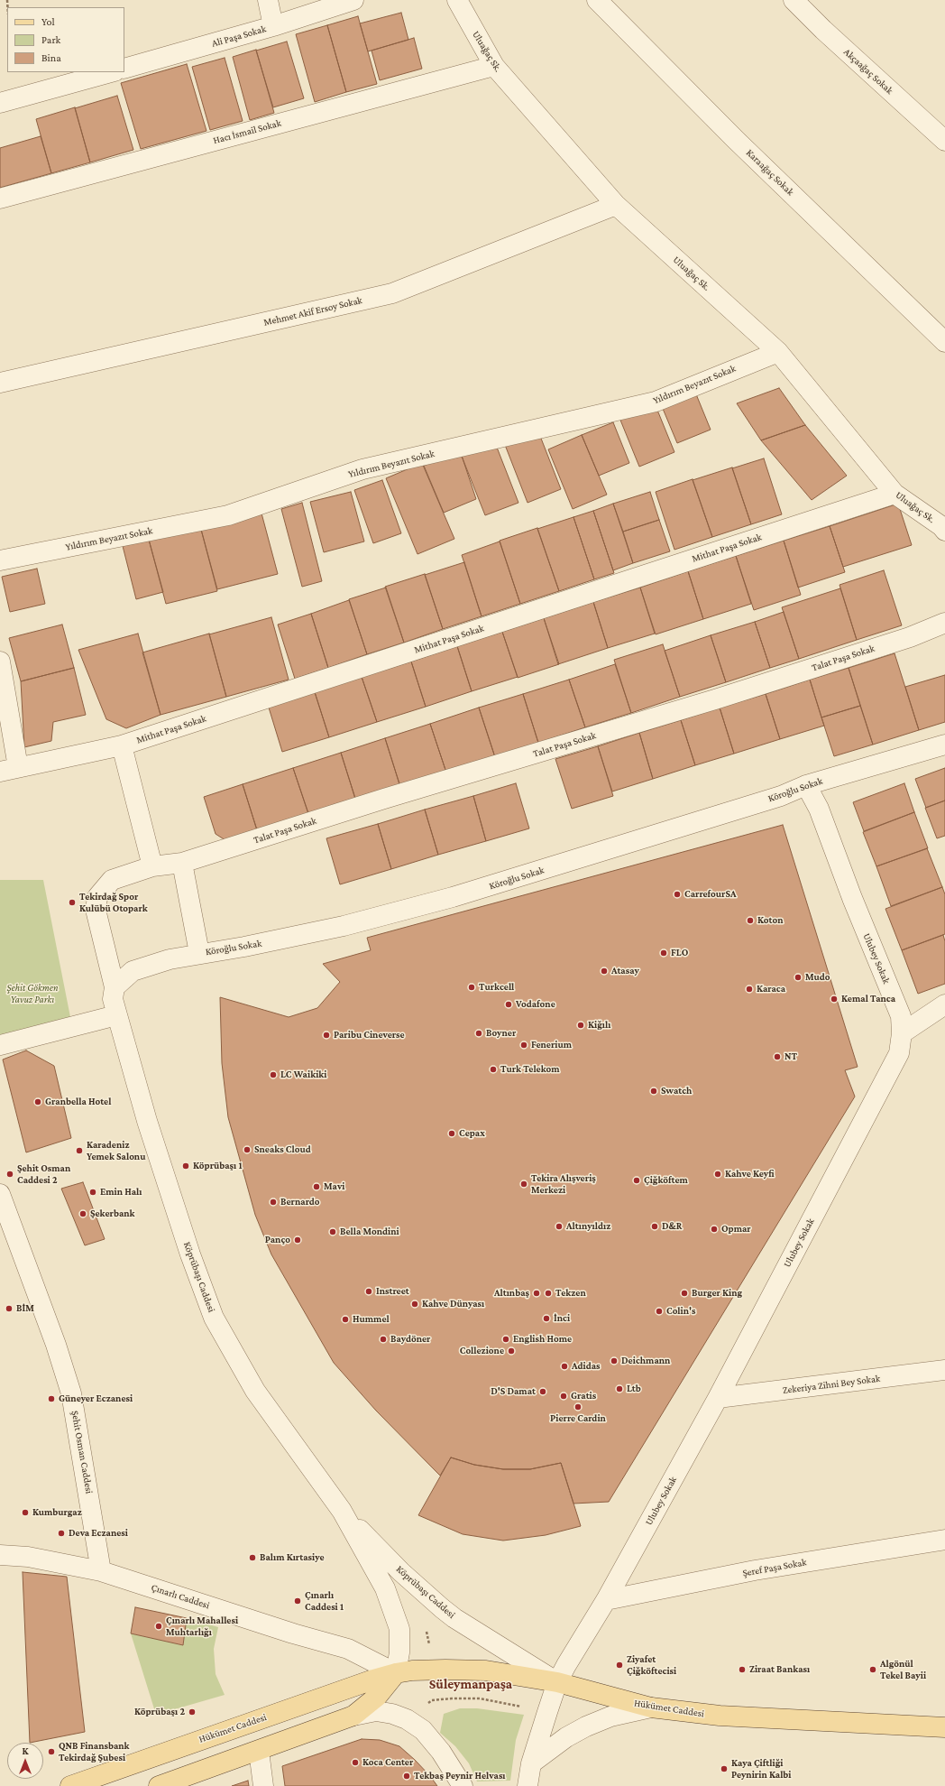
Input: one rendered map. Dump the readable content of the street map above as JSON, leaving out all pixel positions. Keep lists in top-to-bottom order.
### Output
{
  "streets": {
    "main road": ["Hükümet Caddesi"],
    "street": [
      "Ali Paşa Sokak",
      "Uluağaç Sk.",
      "Akçaağaç Sokak",
      "Hacı İsmail Sokak",
      "Karaağaç Sokak",
      "Mehmet Akif Ersoy Sokak",
      "Yıldırım Beyazıt Sokak",
      "Mithat Paşa Sokak",
      "Talat Paşa Sokak",
      "Köroğlu Sokak",
      "Ulubey Sokak",
      "Köprübaşı Caddesi",
      "Zekeriya Zihni Bey Sokak",
      "Şehit Osman Caddesi",
      "Şeref Paşa Sokak",
      "Çınarlı Caddesi"
    ]
  },
  "crossings": [
    ["Uluağaç Sk.", "Hacı İsmail Sokak"],
    ["Uluağaç Sk.", "Mehmet Akif Ersoy Sokak"],
    ["Uluağaç Sk.", "Yıldırım Beyazıt Sokak"],
    ["Uluağaç Sk.", "Mithat Paşa Sokak"],
    ["Talat Paşa Sokak", "Köroğlu Sokak"],
    ["Köroğlu Sokak", "Ulubey Sokak"],
    ["Ulubey Sokak", "Köprübaşı Caddesi"],
    ["Ulubey Sokak", "Zekeriya Zihni Bey Sokak"],
    ["Ulubey Sokak", "Şeref Paşa Sokak"],
    ["Ulubey Sokak", "Hükümet Caddesi"],
    ["Köprübaşı Caddesi", "Çınarlı Caddesi"],
    ["Köprübaşı Caddesi", "Hükümet Caddesi"],
    ["Şehit Osman Caddesi", "Çınarlı Caddesi"],
    ["Çınarlı Caddesi", "Hükümet Caddesi"]
  ],
  "districts": ["Süleymanpaşa"],
  "parks": ["Şehit Gökmen Yavuz Parkı"],
  "places": [
    "CarrefourSA",
    "Tekirdağ Spor Kulübü Otopark",
    "Koton",
    "FLO",
    "Atasay",
    "Mudo",
    "Turkcell",
    "Karaca",
    "Kemal Tanca",
    "Vodafone",
    "Kiğılı",
    "Boyner",
    "Paribu Cineverse",
    "Fenerium",
    "NT",
    "Turk Telekom",
    "LC Waikiki",
    "Swatch",
    "Granbella Hotel",
    "Cepax",
    "Sneaks Cloud",
    "Karadeniz Yemek Salonu",
    "Köprübaşı 1",
    "Şehit Osman Caddesi 2",
    "Kahve Keyfi",
    "Çiğköftem",
    "Tekira Alışveriş Merkezi",
    "Mavi",
    "Emin Halı",
    "Bernardo",
    "Şekerbank",
    "Altınyıldız",
    "D&R",
    "Opmar",
    "Bella Mondini",
    "Panço",
    "Instreet",
    "Altınbaş",
    "Tekzen",
    "Burger King",
    "Kahve Dünyası",
    "BİM",
    "Colin's",
    "İnci",
    "Hummel",
    "Baydöner",
    "English Home",
    "Collezione",
    "Deichmann",
    "Adidas",
    "Ltb",
    "D'S Damat",
    "Gratis",
    "Güneyer Eczanesi",
    "Pierre Cardin",
    "Kumburgaz",
    "Deva Eczanesi",
    "Balım Kırtasiye",
    "Çınarlı Caddesi 1",
    "Çınarlı Mahallesi Muhtarlığı",
    "Ziyafet Çiğköftecisi",
    "Ziraat Bankası",
    "Algönül Tekel Bayii",
    "Köprübaşı 2",
    "QNB Finansbank Tekirdağ Şubesi",
    "Koca Center",
    "Kaya Çiftliği Peynirin Kalbi",
    "Tekbaş Peynir Helvası"
  ],
  "legend": ["Yol", "Park", "Bina"],
  "north": "top"
}
